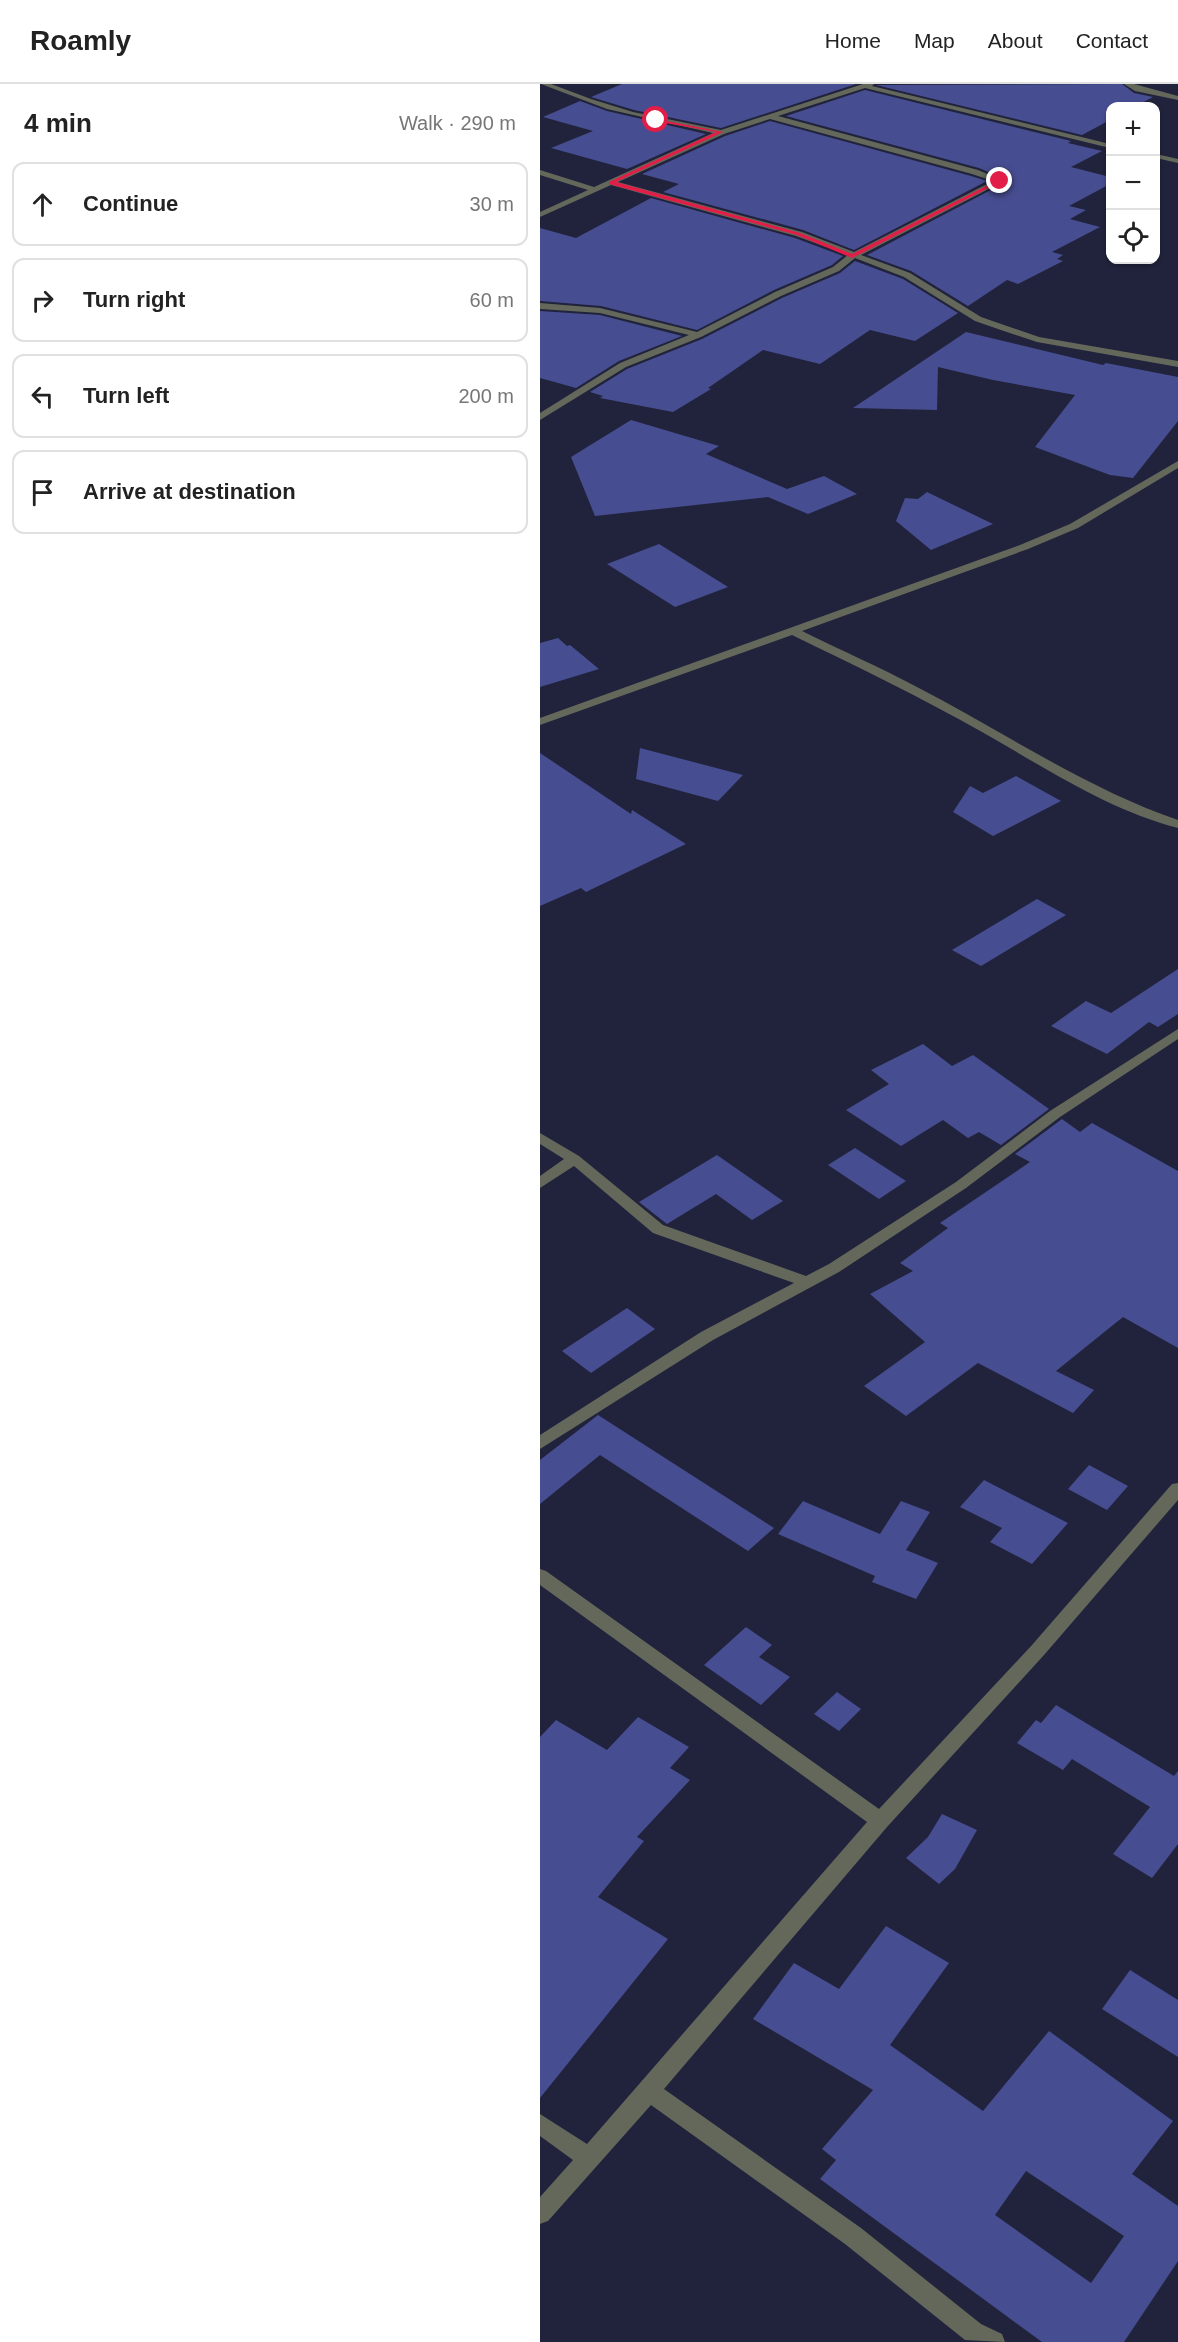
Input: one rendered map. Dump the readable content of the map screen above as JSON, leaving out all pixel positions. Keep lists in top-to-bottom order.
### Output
{
  "page": {
    "header": "Roamly",
    "nav": [
      "Home",
      "Map",
      "About",
      "Contact"
    ],
    "heading": ["4 min", "Walk · 290 m"],
    "map_buttons": ["+", "−"],
    "list": [
      ["Continue", "30 m"],
      ["Turn right", "60 m"],
      ["Turn left", "200 m"],
      "Arrive at destination"
    ]
  }
}
